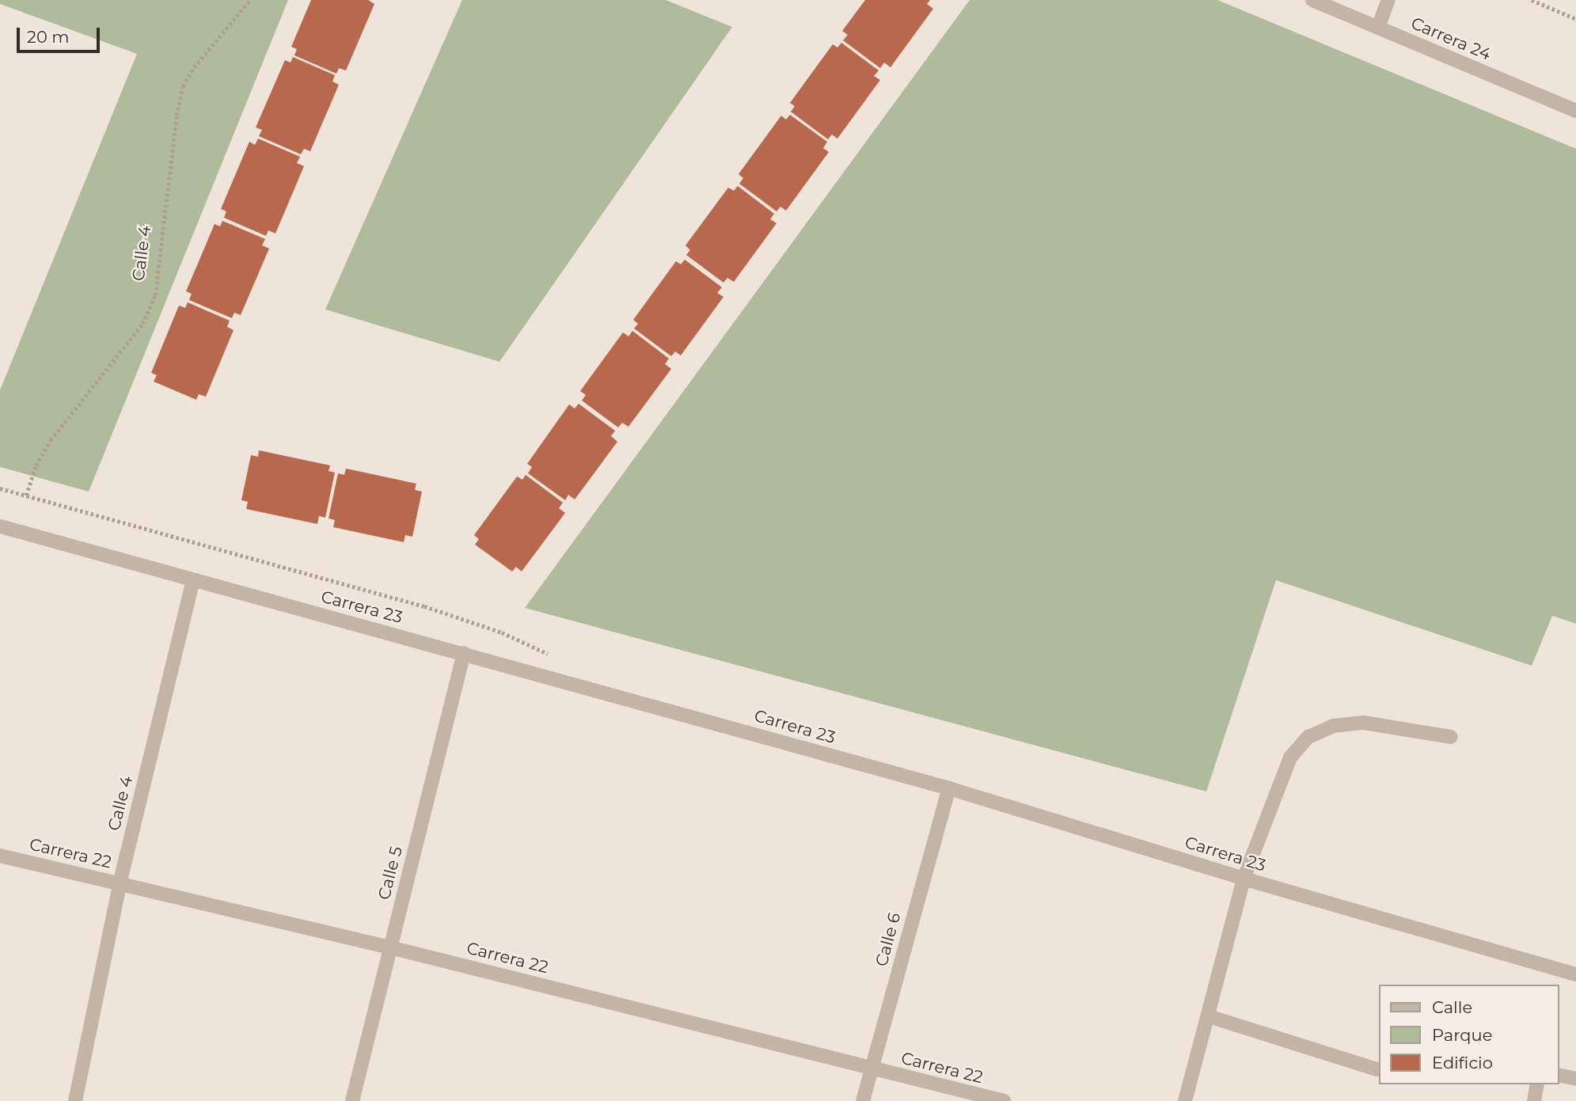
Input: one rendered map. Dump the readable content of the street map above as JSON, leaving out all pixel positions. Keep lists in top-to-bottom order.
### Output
{
  "streets": {
    "street": [
      "Carrera 24",
      "Calle 4",
      "Carrera 23",
      "Carrera 22",
      "Calle 5",
      "Calle 6"
    ]
  },
  "crossings": [
    ["Calle 4", "Carrera 23"],
    ["Calle 4", "Carrera 22"],
    ["Carrera 23", "Calle 5"],
    ["Carrera 23", "Calle 6"],
    ["Carrera 22", "Calle 5"],
    ["Carrera 22", "Calle 6"]
  ],
  "legend": ["Calle", "Parque", "Edificio"],
  "scale_bar": "20 m"
}
